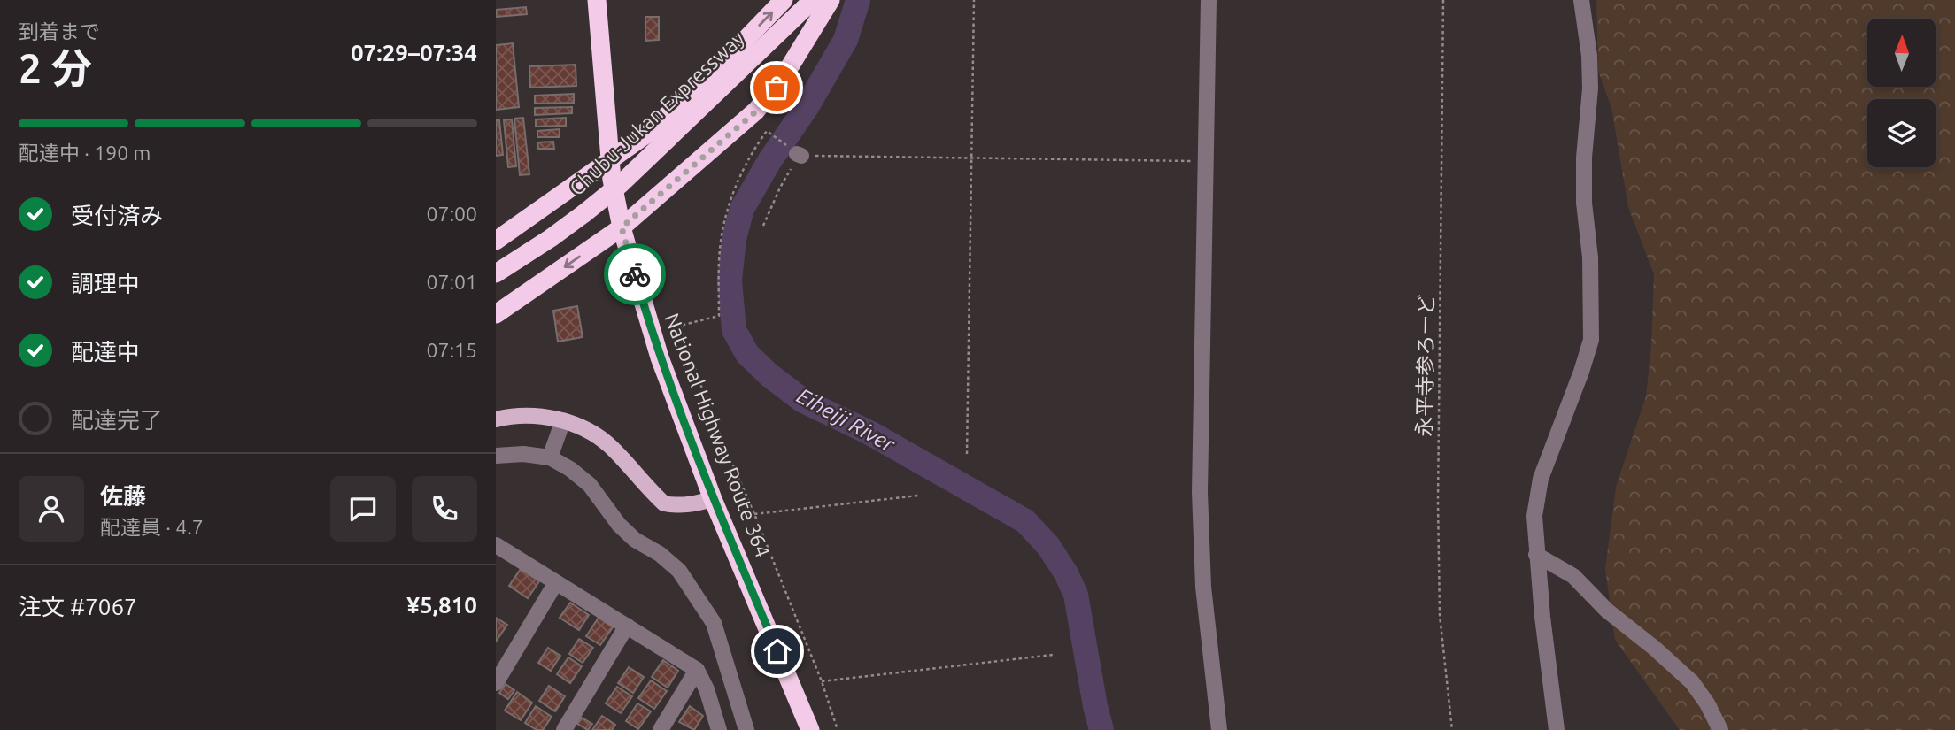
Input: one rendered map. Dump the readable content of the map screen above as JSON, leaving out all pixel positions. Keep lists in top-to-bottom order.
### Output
{
  "streets": {
    "highway": ["Chubu-Jukan Expressway", "National Highway Route 364"],
    "path": ["永平寺参ろーど"]
  },
  "water": ["Eiheiji River"],
  "north": "top",
  "page": {
    "heading": ["2 分", "到着まで", "07:29–07:34"],
    "panel": [
      "佐藤",
      "配達員 · 4.7",
      "注文 #7067",
      "¥5,810"
    ],
    "bar": "配達中 · 190 m",
    "list": [
      ["受付済み", "07:00"],
      ["調理中", "07:01"],
      ["配達中", "07:15"],
      "配達完了"
    ]
  }
}
